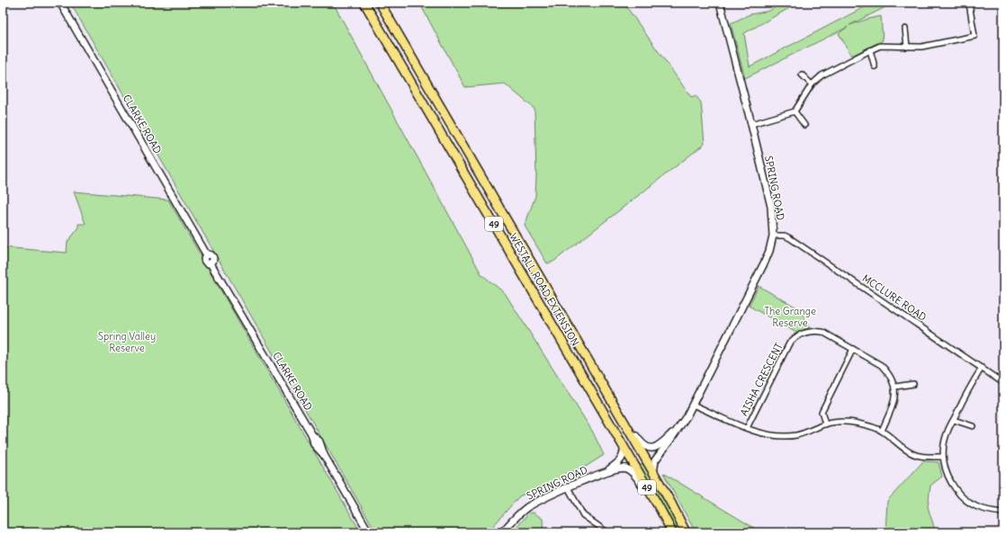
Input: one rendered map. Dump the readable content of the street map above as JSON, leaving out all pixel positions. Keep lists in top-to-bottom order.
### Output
{
  "streets": {
    "highway": ["49", "WESTALL ROAD EXTENSION"],
    "main road": ["CLARKE ROAD", "SPRING ROAD"],
    "street": ["MCCLURE ROAD", "AISHA CRESCENT"]
  },
  "crossings": [
    ["SPRING ROAD", "WESTALL ROAD EXTENSION"],
    ["SPRING ROAD", "MCCLURE ROAD"]
  ],
  "parks": ["The Grange Reserve", "Spring Valley Reserve"]
}
